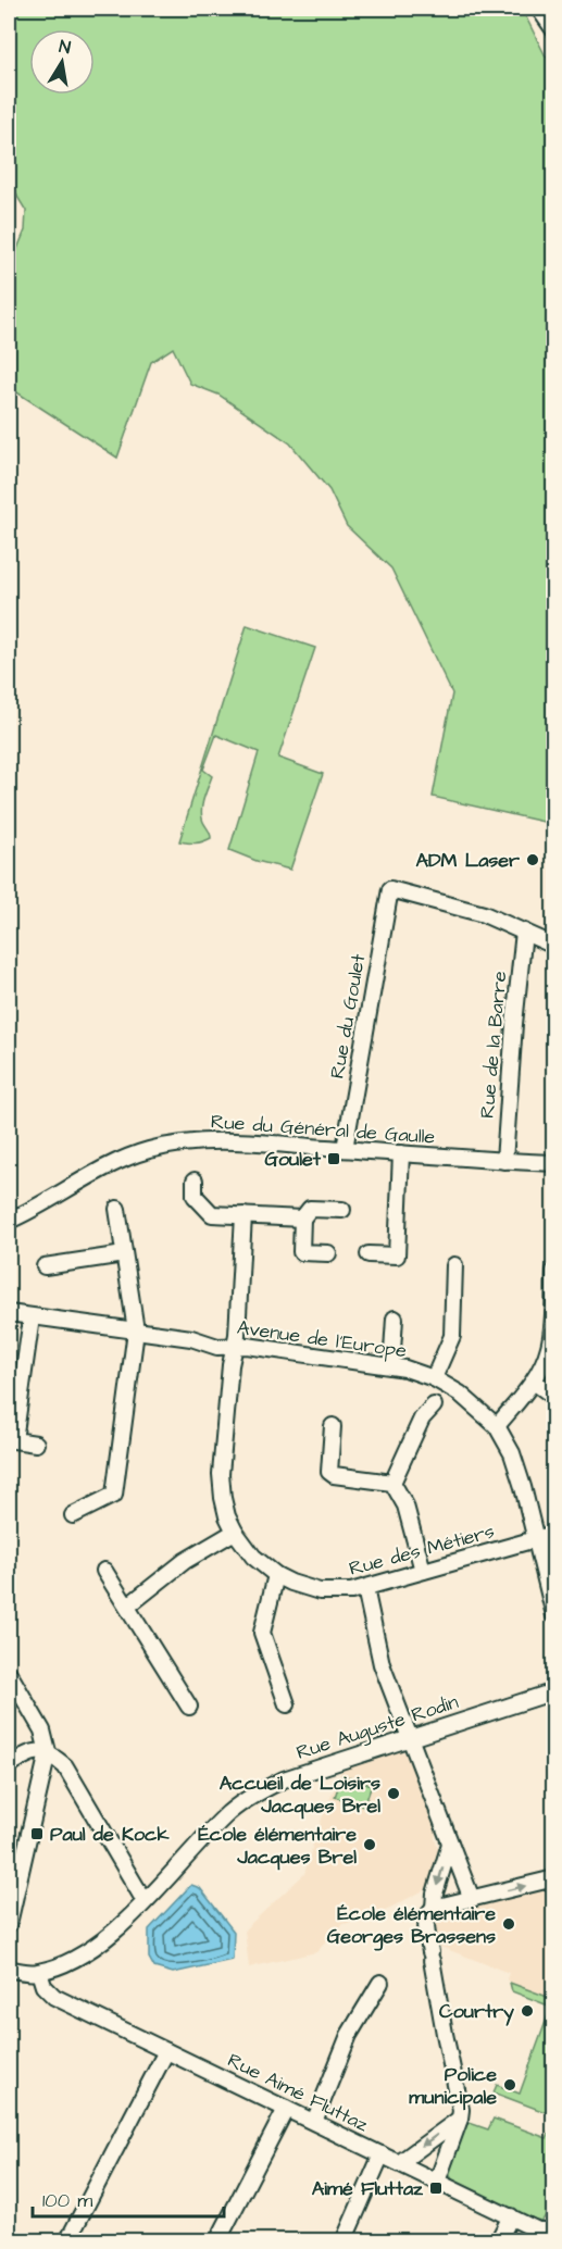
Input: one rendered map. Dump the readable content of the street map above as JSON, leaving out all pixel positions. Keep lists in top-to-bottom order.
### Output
{
  "streets": {
    "street": [
      "Rue du Goulet",
      "Rue de la Barre",
      "Rue du Général de Gaulle",
      "Avenue de l'Europe",
      "Rue des Métiers",
      "Rue Auguste Rodin",
      "Rue Aimé Fluttaz"
    ]
  },
  "crossings": [
    ["Rue du Goulet", "Rue de la Barre"],
    ["Rue du Goulet", "Rue du Général de Gaulle"],
    ["Rue de la Barre", "Rue du Général de Gaulle"],
    ["Avenue de l'Europe", "Rue des Métiers"],
    ["Rue Auguste Rodin", "Rue Aimé Fluttaz"]
  ],
  "places": {
    "other": [
      "ADM Laser",
      "Accueil de Loisirs Jacques Brel",
      "École élémentaire Jacques Brel",
      "École élémentaire Georges Brassens",
      "Courtry",
      "Police municipale"
    ],
    "transit": ["Goulet", "Paul de Kock", "Aimé Fluttaz"]
  },
  "scale_bar": "100 m",
  "north": "top"
}
